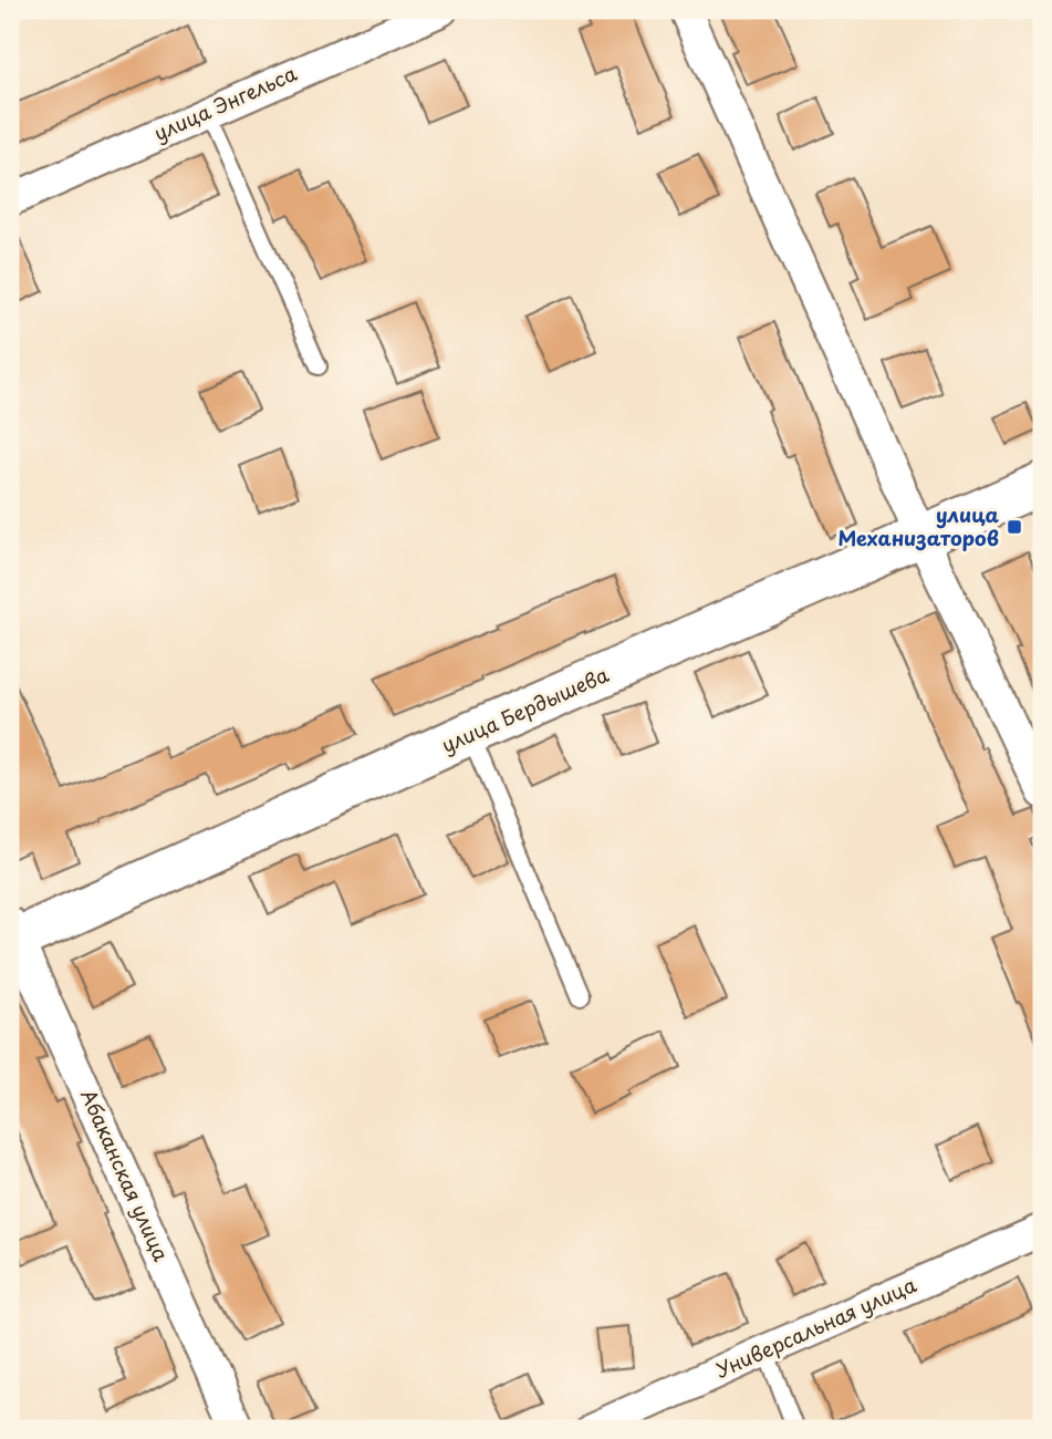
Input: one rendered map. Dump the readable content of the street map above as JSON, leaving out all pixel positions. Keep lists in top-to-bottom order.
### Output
{
  "streets": {
    "street": [
      "улица Энгельса",
      "улица Бердышева",
      "Абаканская улица",
      "Универсальная улица"
    ]
  },
  "crossings": [
    ["улица Бердышева", "Абаканская улица"]
  ],
  "places": {
    "transit": ["улица Механизаторов"]
  }
}
